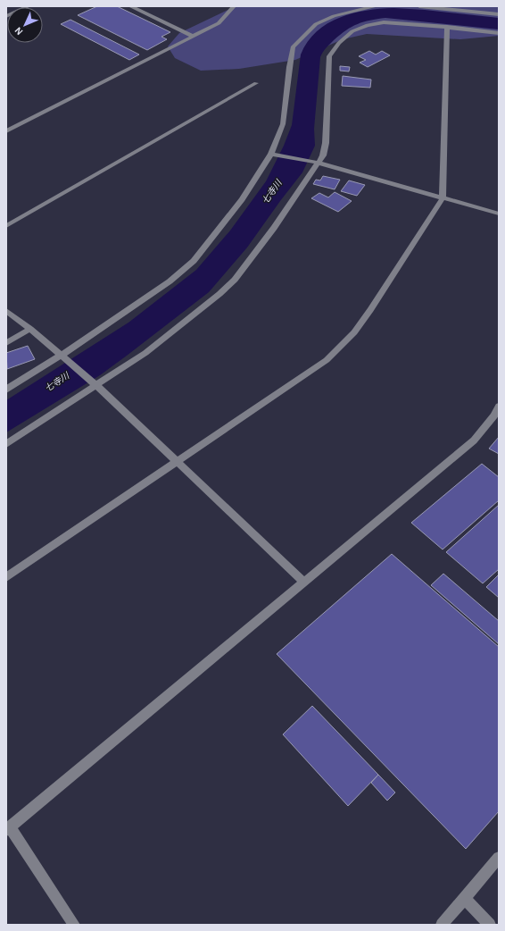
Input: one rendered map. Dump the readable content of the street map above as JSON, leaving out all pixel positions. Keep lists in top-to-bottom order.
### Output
{
  "water": ["七寺川"],
  "north": "bottom left"
}
